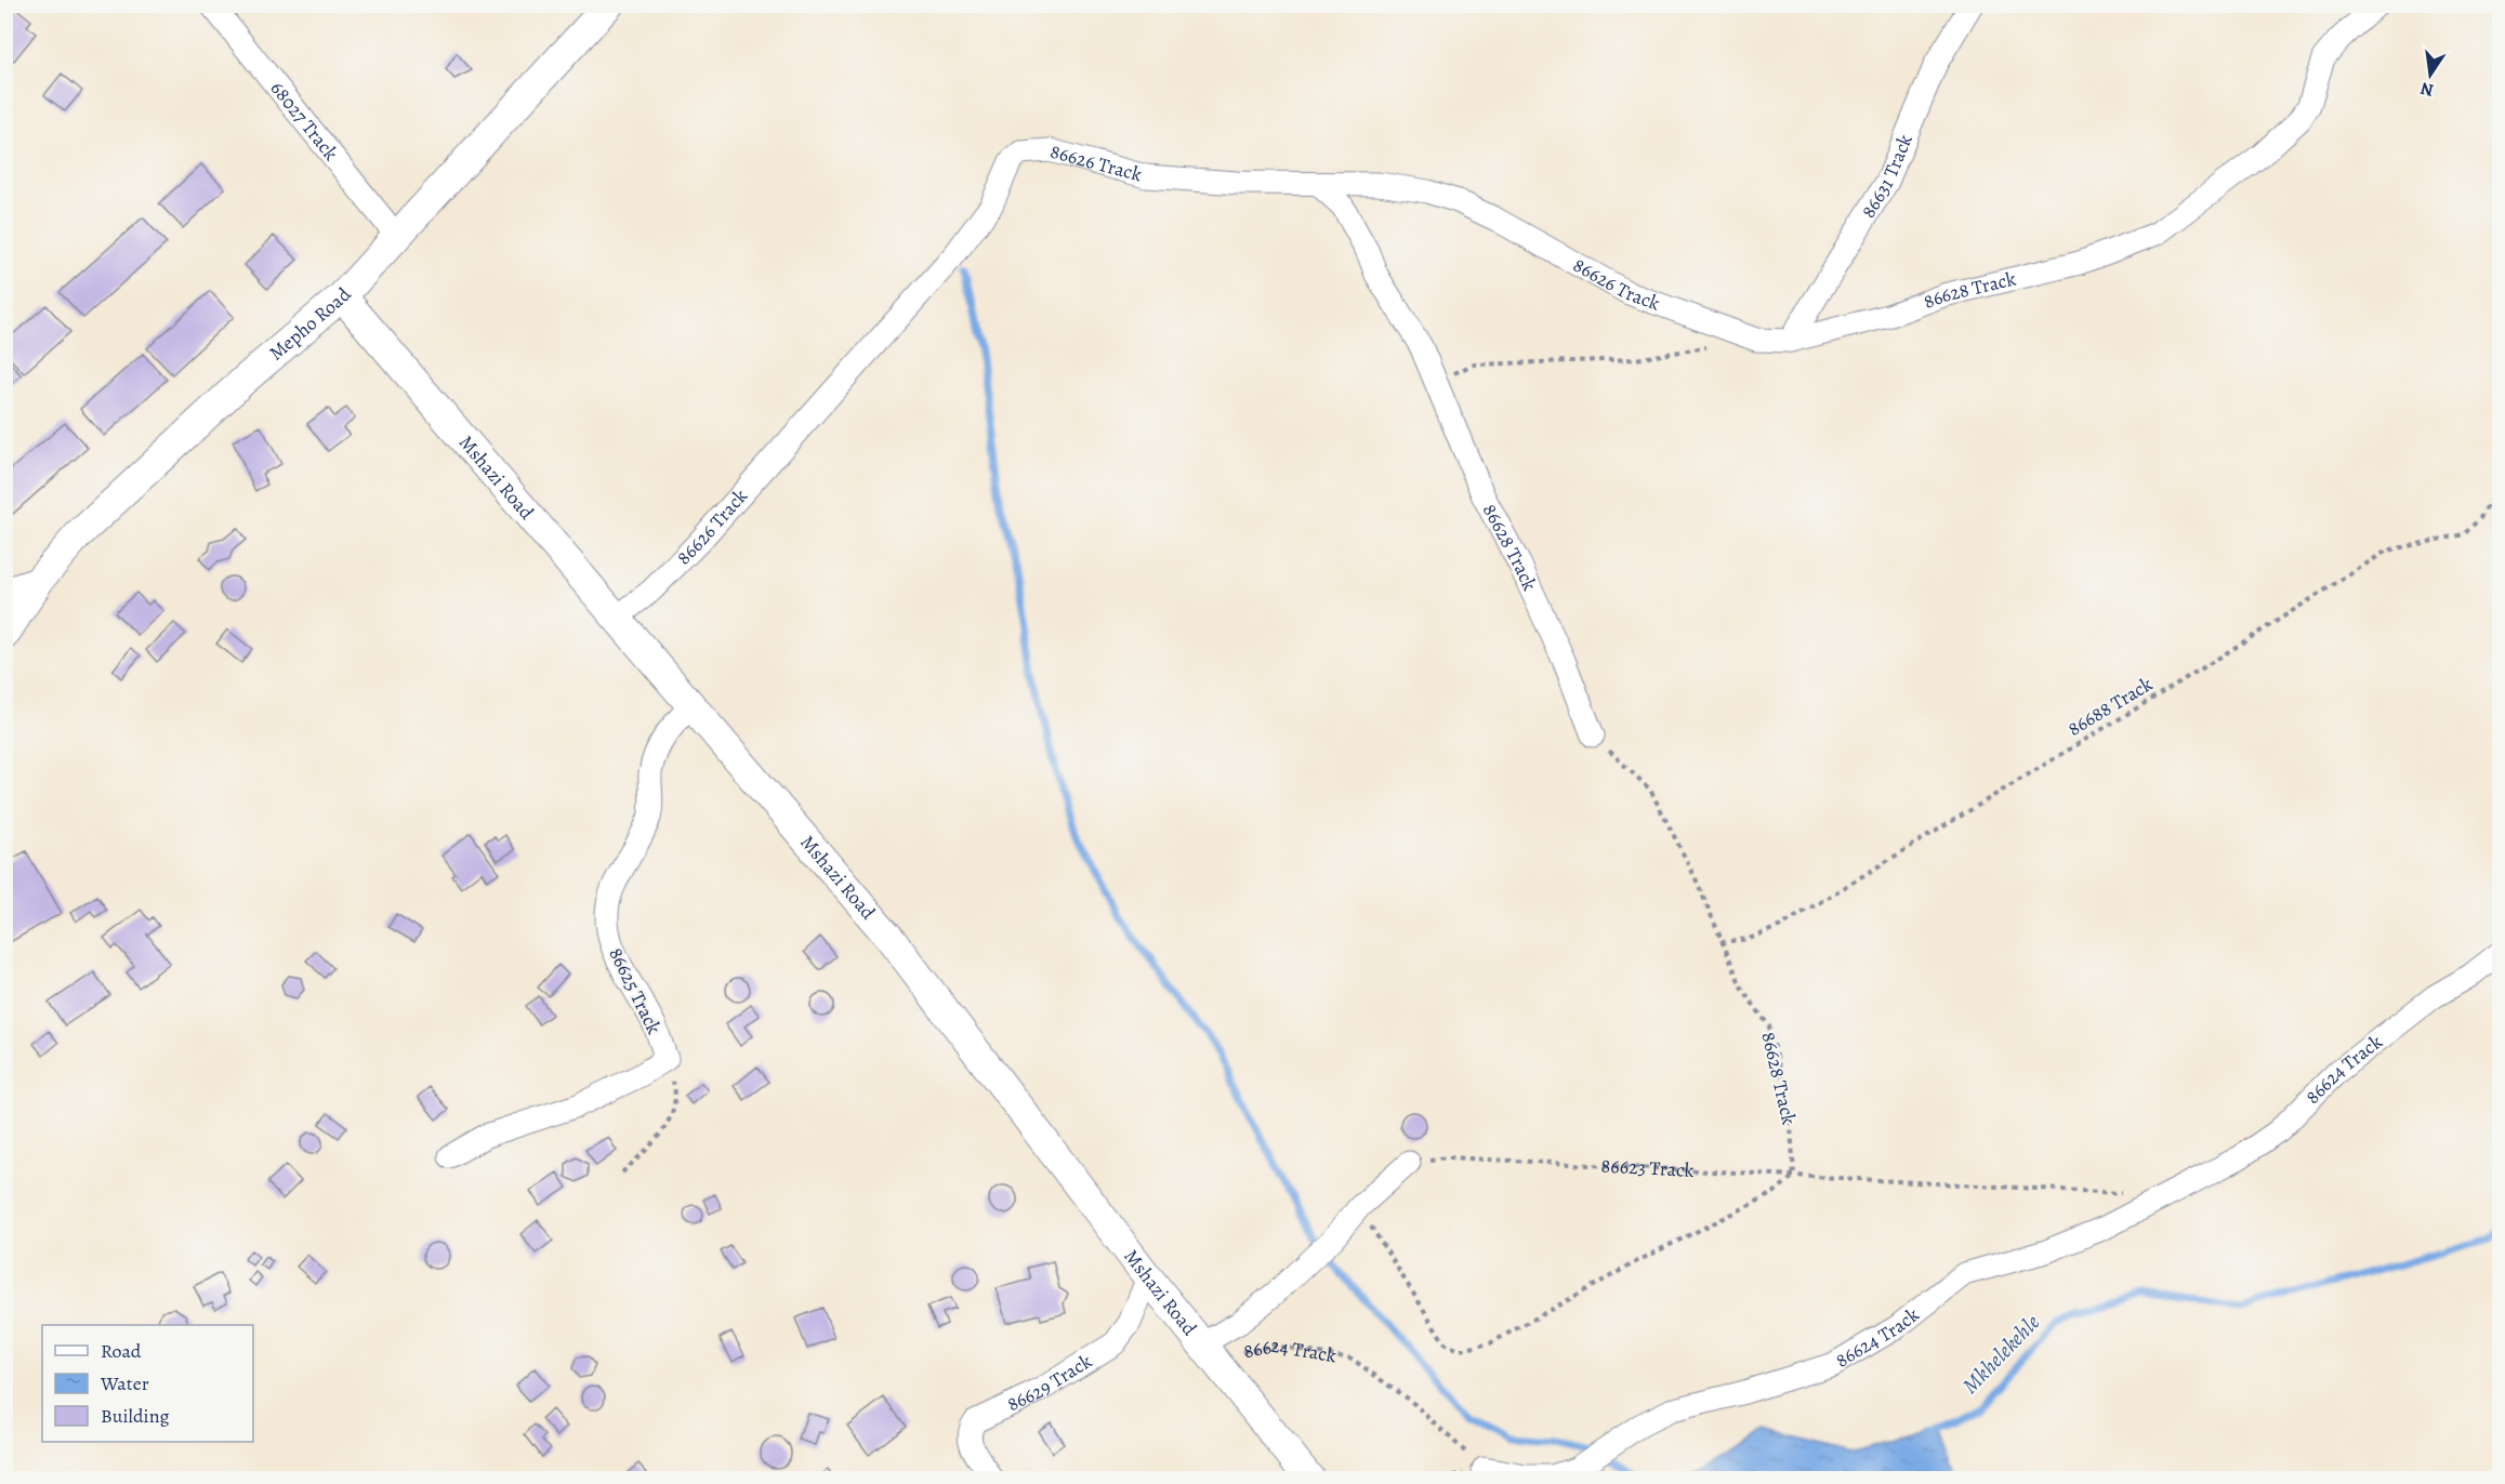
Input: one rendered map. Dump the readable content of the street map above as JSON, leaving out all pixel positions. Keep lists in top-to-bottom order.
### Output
{
  "streets": {
    "street": [
      "68027 Track",
      "86626 Track",
      "86631 Track",
      "86628 Track",
      "Mepho Road",
      "Mshazi Road",
      "86625 Track",
      "86624 Track",
      "86629 Track"
    ],
    "path": ["86688 Track", "86623 Track"]
  },
  "crossings": [
    ["68027 Track", "Mepho Road"],
    ["86626 Track", "86628 Track"],
    ["86626 Track", "Mshazi Road"],
    ["86631 Track", "86628 Track"],
    ["86628 Track", "86688 Track"],
    ["86628 Track", "86623 Track"],
    ["Mepho Road", "Mshazi Road"],
    ["Mshazi Road", "86625 Track"],
    ["Mshazi Road", "86624 Track"],
    ["Mshazi Road", "86629 Track"],
    ["86624 Track", "86623 Track"]
  ],
  "water": ["Mkhelekehle"],
  "legend": ["Road", "Water", "Building"],
  "north": "bottom"
}
